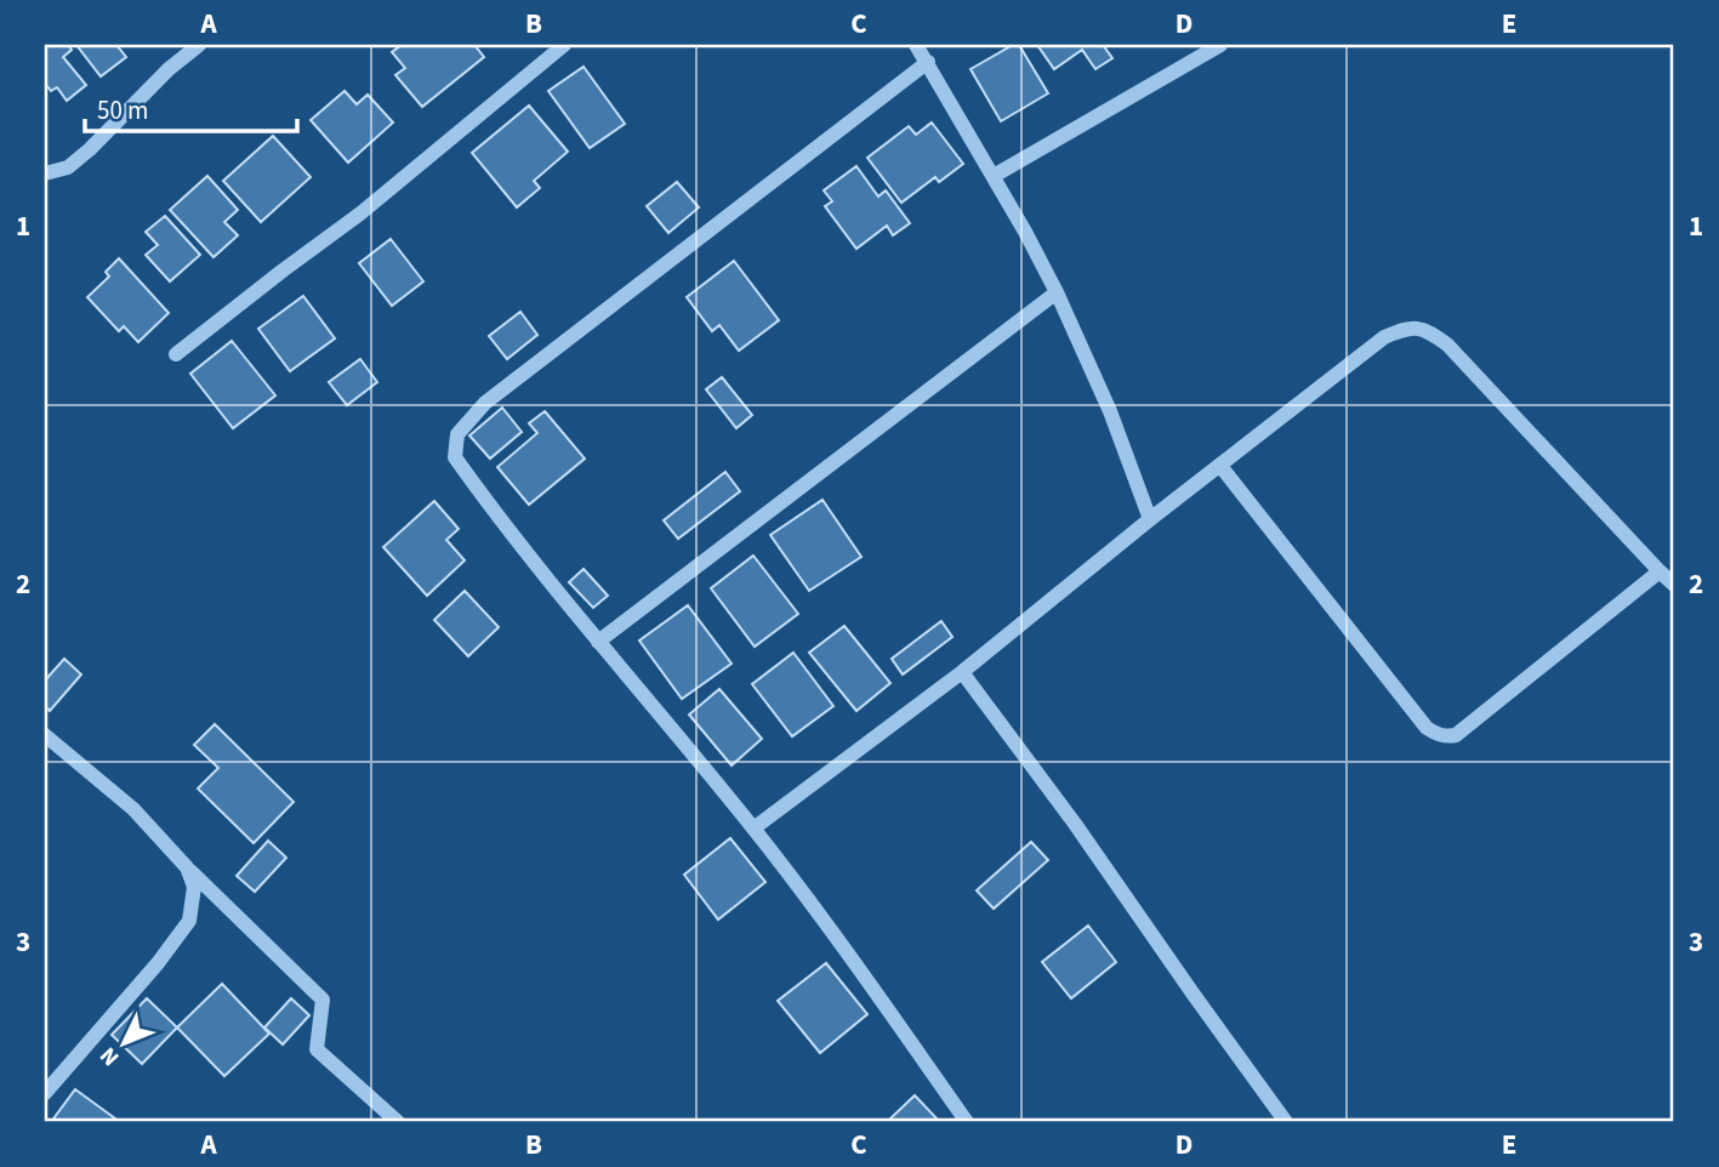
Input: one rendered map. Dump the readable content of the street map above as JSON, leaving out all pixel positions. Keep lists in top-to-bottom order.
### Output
{
  "scale_bar": "50 m",
  "north": "bottom left",
  "grid": {
    "columns": [
      "A",
      "B",
      "C",
      "D",
      "E"
    ],
    "rows": ["1", "2", "3"]
  }
}
